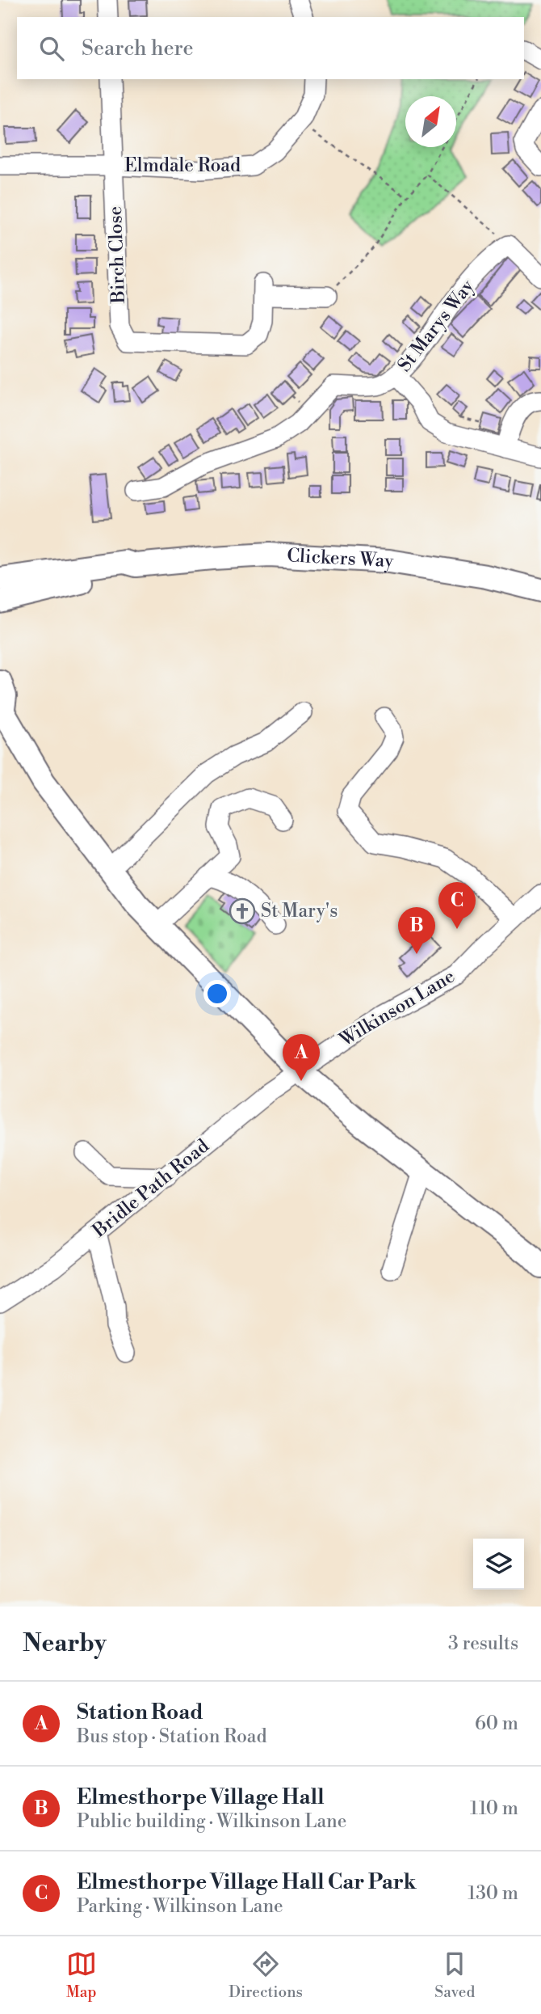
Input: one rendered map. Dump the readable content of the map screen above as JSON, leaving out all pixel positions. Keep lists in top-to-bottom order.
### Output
{
  "streets": {
    "main road": ["Clickers Way"],
    "street": [
      "Elmdale Road",
      "Birch Close",
      "St Marys Way",
      "Wilkinson Lane",
      "Bridle Path Road"
    ]
  },
  "crossings": [
    ["Elmdale Road", "Birch Close"],
    ["Wilkinson Lane", "Bridle Path Road"]
  ],
  "places": {
    "church": ["St Mary's"]
  },
  "north": "top right",
  "page": {
    "search": "Search here",
    "pins": ["C", "B", "A"],
    "heading": ["Nearby", "3 results"],
    "list": [
      {
        "mark": "A",
        "name": "Station Road",
        "note": "Bus stop · Station Road",
        "value": "60 m"
      },
      {
        "mark": "B",
        "name": "Elmesthorpe Village Hall",
        "note": "Public building · Wilkinson Lane",
        "value": "110 m"
      },
      {
        "mark": "C",
        "name": "Elmesthorpe Village Hall Car Park",
        "note": "Parking · Wilkinson Lane",
        "value": "130 m"
      }
    ],
    "nav": ["Map", "Directions", "Saved"]
  }
}
